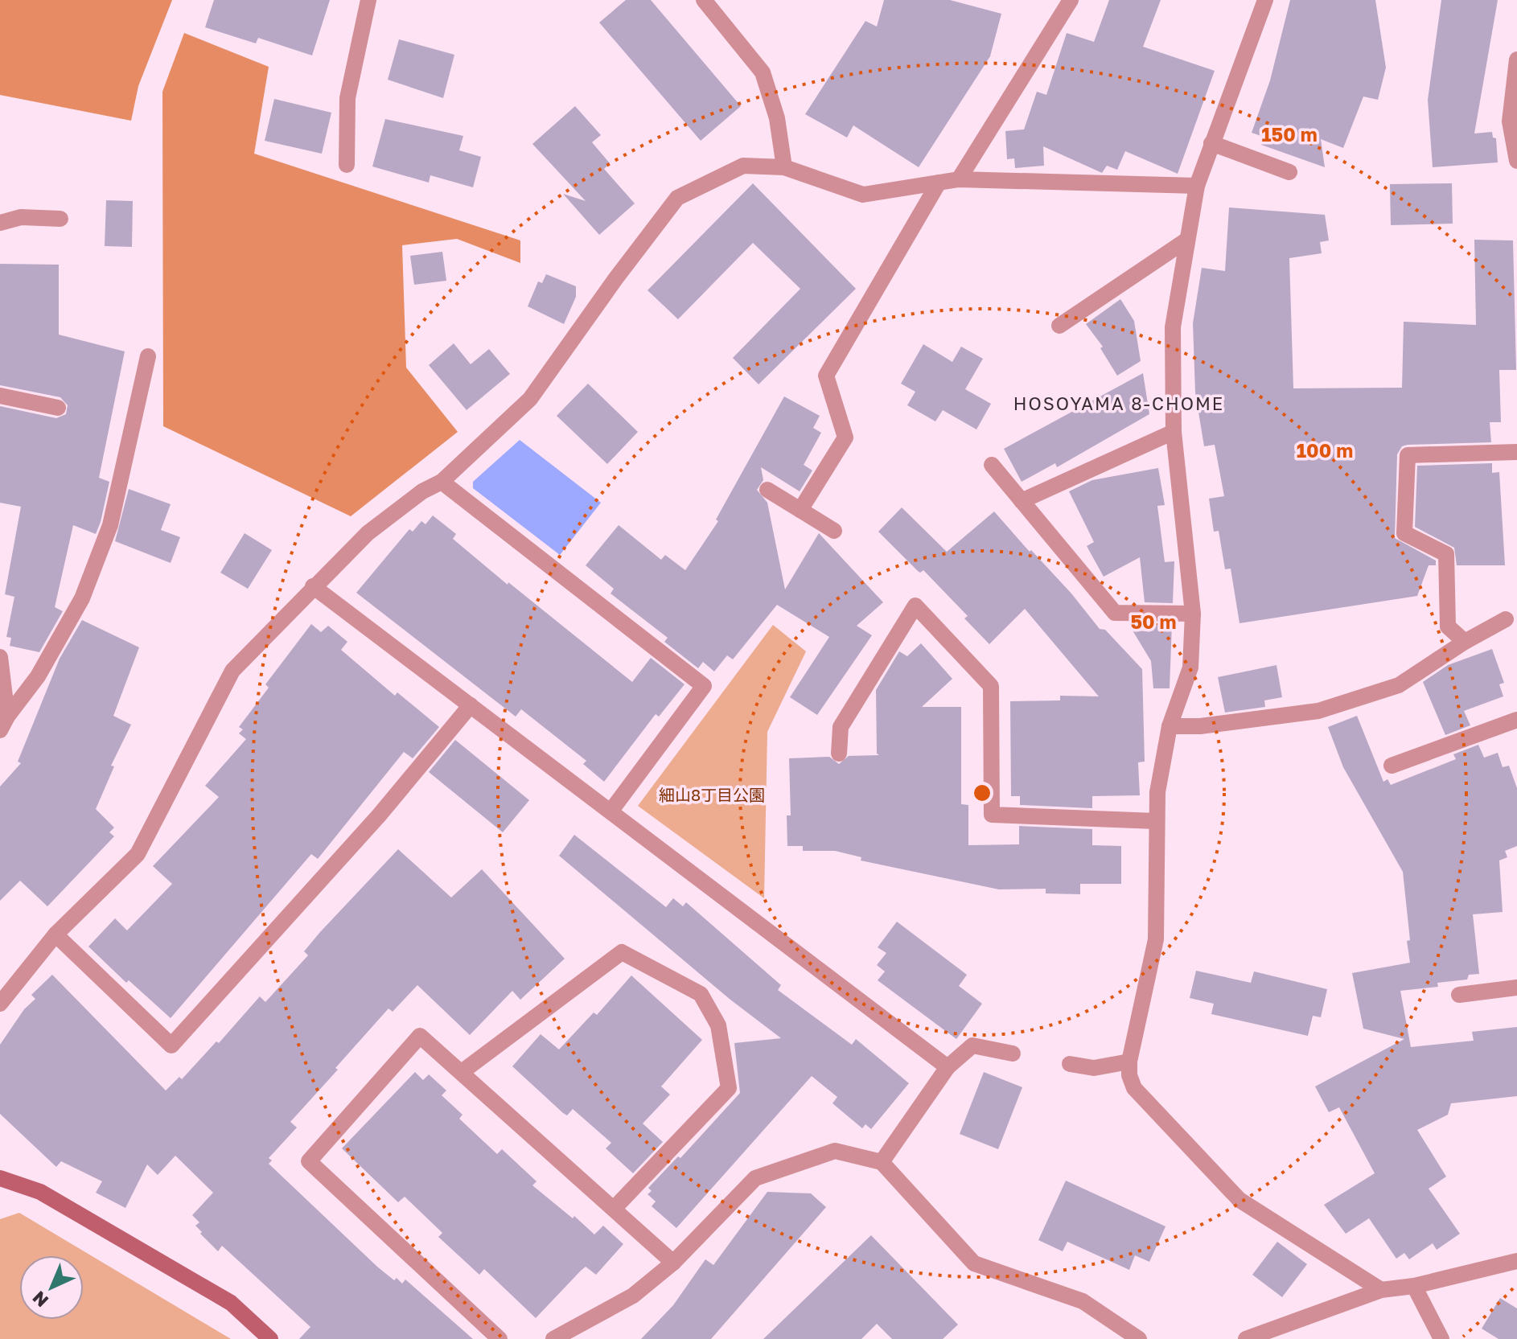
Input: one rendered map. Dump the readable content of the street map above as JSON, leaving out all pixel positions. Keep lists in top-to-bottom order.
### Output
{
  "districts": ["HOSOYAMA 8-CHOME"],
  "parks": ["細山8丁目公園"],
  "north": "bottom left",
  "rings": ["150 m", "100 m", "50 m"]
}
